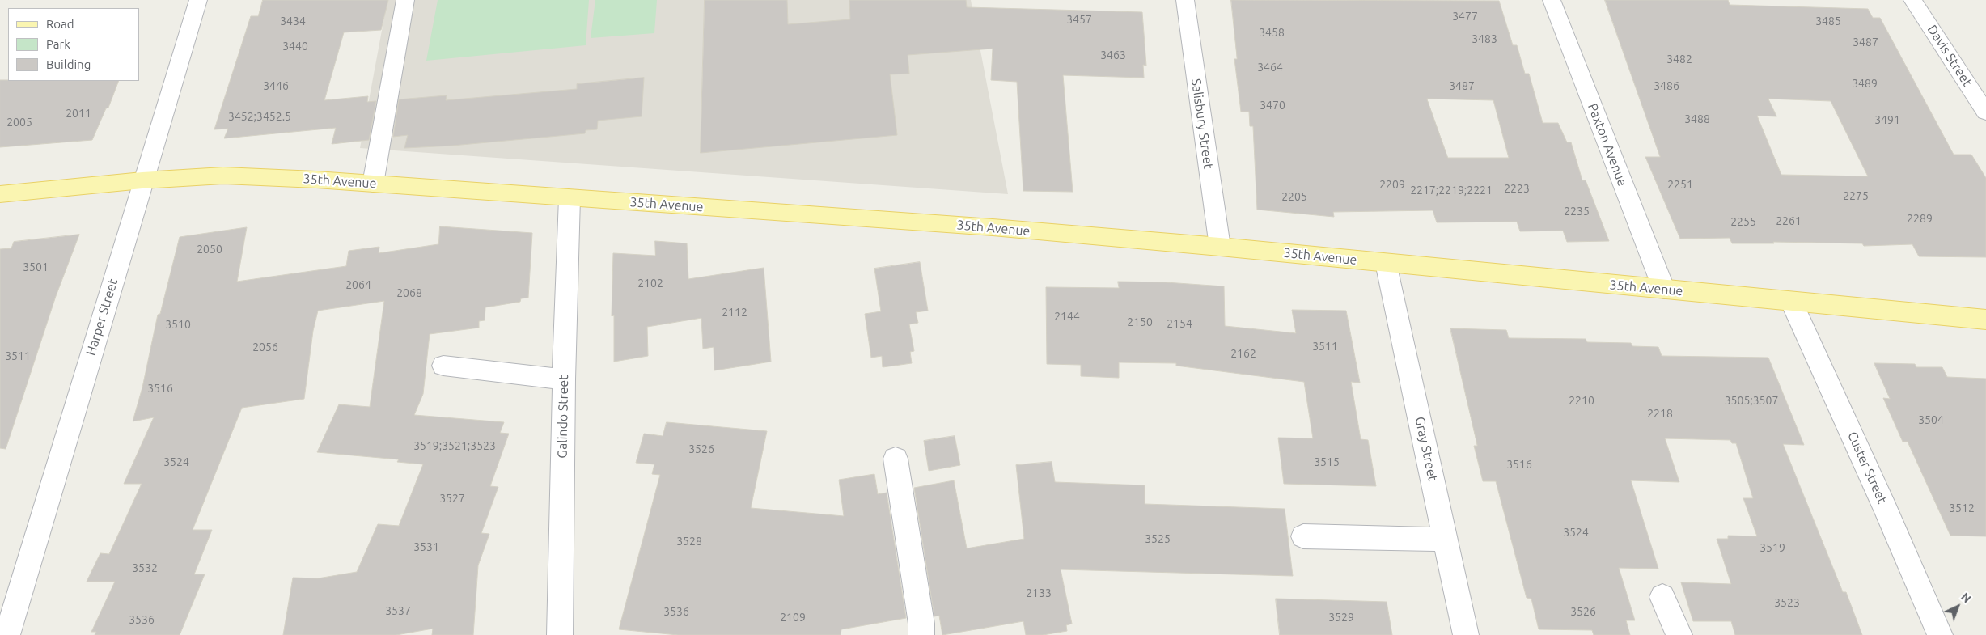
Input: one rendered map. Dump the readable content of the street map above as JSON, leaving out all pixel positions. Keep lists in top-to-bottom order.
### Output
{
  "streets": {
    "main road": ["35th Avenue"],
    "street": [
      "Davis Street",
      "Salisbury Street",
      "Paxton Avenue",
      "Harper Street",
      "Galindo Street",
      "Gray Street",
      "Custer Street"
    ]
  },
  "crossings": [
    ["Salisbury Street", "35th Avenue"],
    ["Paxton Avenue", "35th Avenue"],
    ["35th Avenue", "Harper Street"],
    ["35th Avenue", "Galindo Street"],
    ["35th Avenue", "Gray Street"],
    ["35th Avenue", "Custer Street"]
  ],
  "house_numbers": [
    "3477",
    "3457",
    "3434",
    "3485",
    "3458",
    "3483",
    "3487",
    "3440",
    "3463",
    "3482",
    "3464",
    "3489",
    "3446",
    "3487",
    "3486",
    "3470",
    "2011",
    "3452;3452.5",
    "3488",
    "3491",
    "2005",
    "2209",
    "2251",
    "2223",
    "2217;2219;2221",
    "2275",
    "2205",
    "2235",
    "2289",
    "2261",
    "2255",
    "2050",
    "3501",
    "2102",
    "2064",
    "2068",
    "2112",
    "2144",
    "2150",
    "2154",
    "3510",
    "3511",
    "2056",
    "2162",
    "3511",
    "3516",
    "2210",
    "3505;3507",
    "2218",
    "3504",
    "3519;3521;3523",
    "3526",
    "3524",
    "3515",
    "3516",
    "3527",
    "3512",
    "3524",
    "3525",
    "3528",
    "3531",
    "3519",
    "3532",
    "2133",
    "3523",
    "3537",
    "3536",
    "3526",
    "2109",
    "3529",
    "3536"
  ],
  "legend": ["Road", "Park", "Building"],
  "north": "top right"
}
